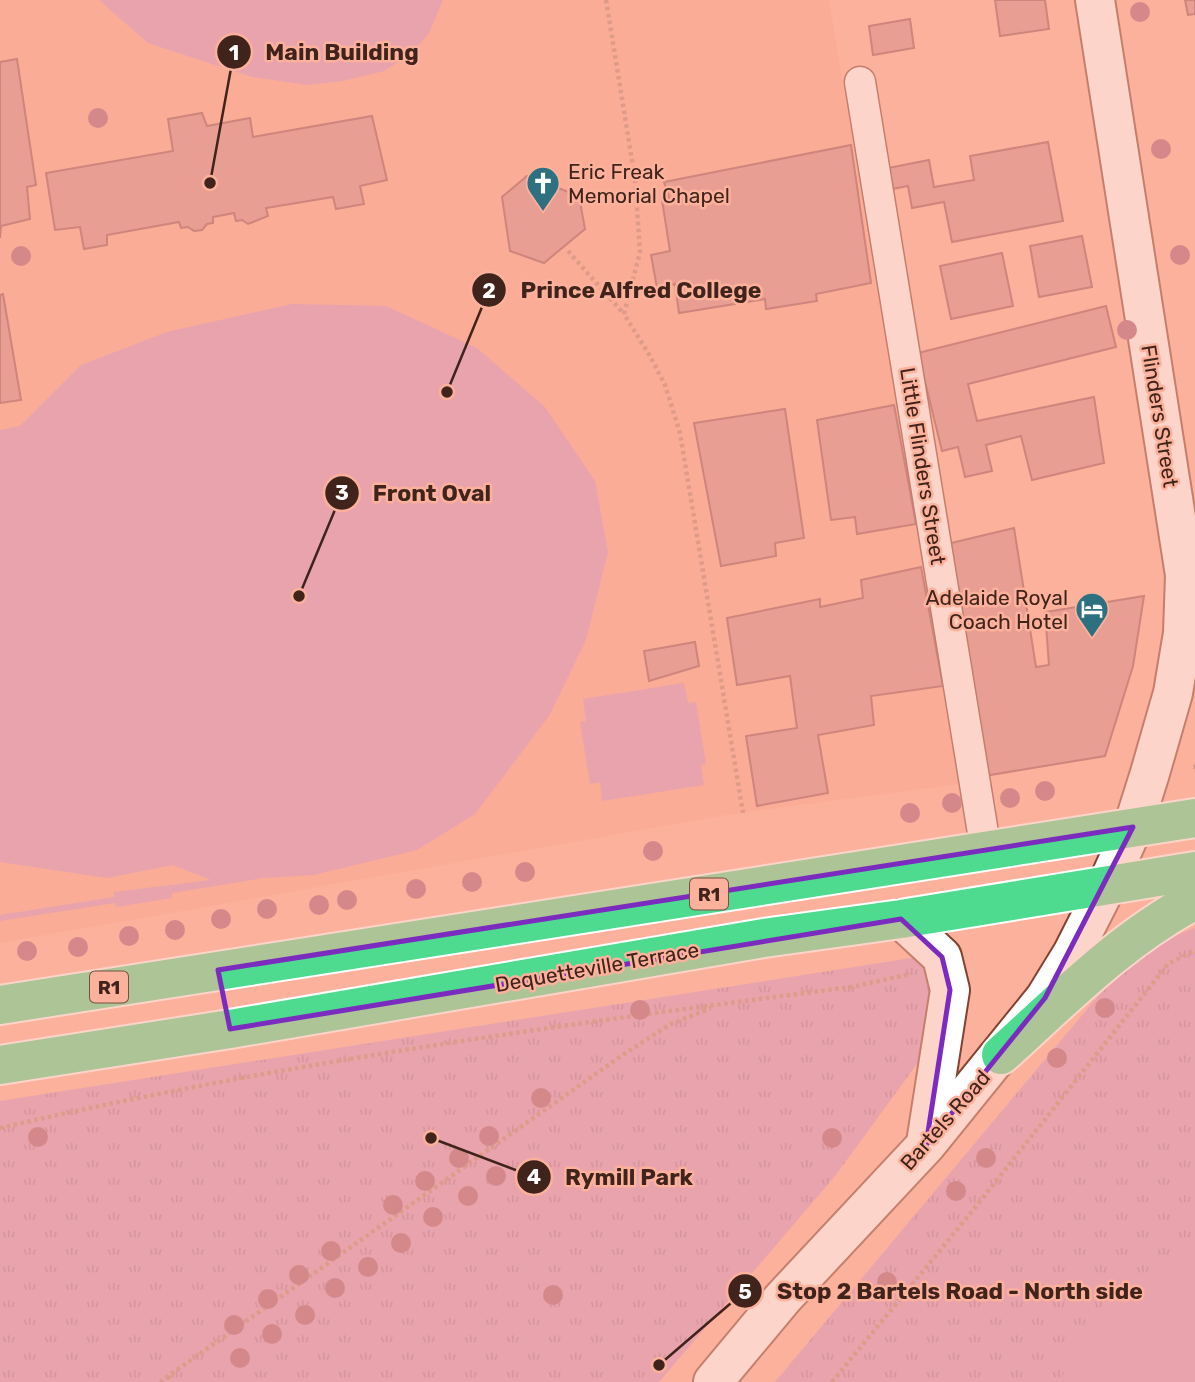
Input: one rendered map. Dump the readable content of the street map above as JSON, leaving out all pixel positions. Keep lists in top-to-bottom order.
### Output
{
  "streets": {
    "highway": ["R1", "Dequetteville Terrace"],
    "main road": ["Flinders Street", "Bartels Road"],
    "street": ["Little Flinders Street"]
  },
  "crossings": [
    ["Flinders Street", "R1"],
    ["Flinders Street", "Bartels Road"],
    ["Little Flinders Street", "R1"],
    ["R1", "Bartels Road"],
    ["Dequetteville Terrace", "Bartels Road"]
  ],
  "places": {
    "other": [
      "Main Building",
      "Prince Alfred College",
      "Front Oval",
      "Rymill Park",
      "Stop 2 Bartels Road - North side"
    ],
    "church": ["Eric Freak Memorial Chapel"],
    "hotel": ["Adelaide Royal Coach Hotel"]
  }
}
